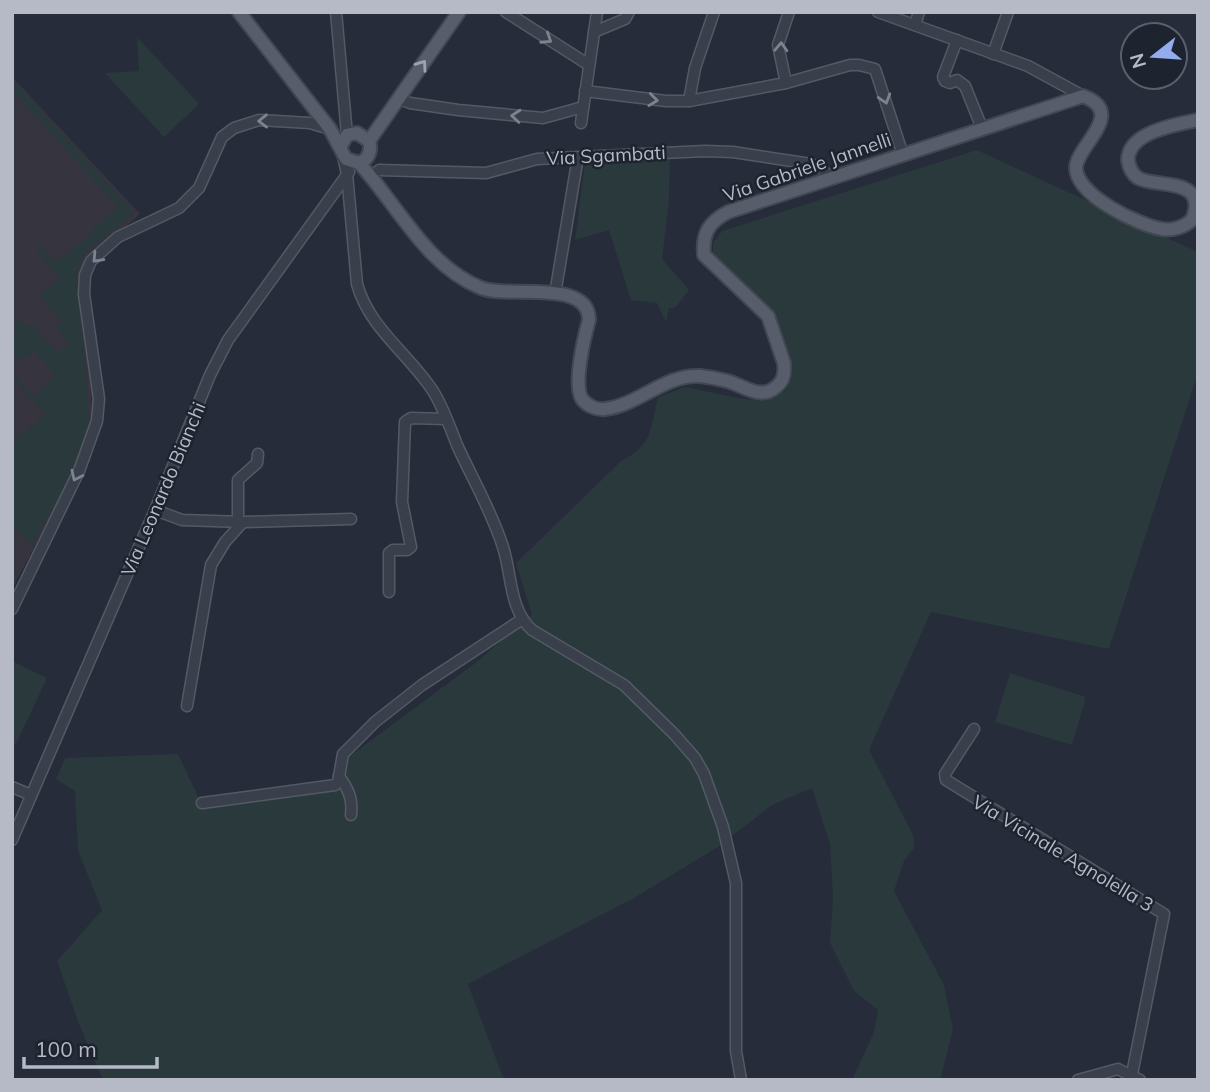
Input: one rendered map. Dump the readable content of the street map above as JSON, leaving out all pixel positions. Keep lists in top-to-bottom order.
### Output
{
  "streets": {
    "main road": ["Via Gabriele Jannelli"],
    "street": ["Via Sgambati", "Via Leonardo Bianchi", "Via Vicinale Agnolella 3"]
  },
  "crossings": [
    ["Via Sgambati", "Via Gabriele Jannelli"],
    ["Via Gabriele Jannelli", "Via Leonardo Bianchi"]
  ],
  "scale_bar": "100 m",
  "north": "left"
}
